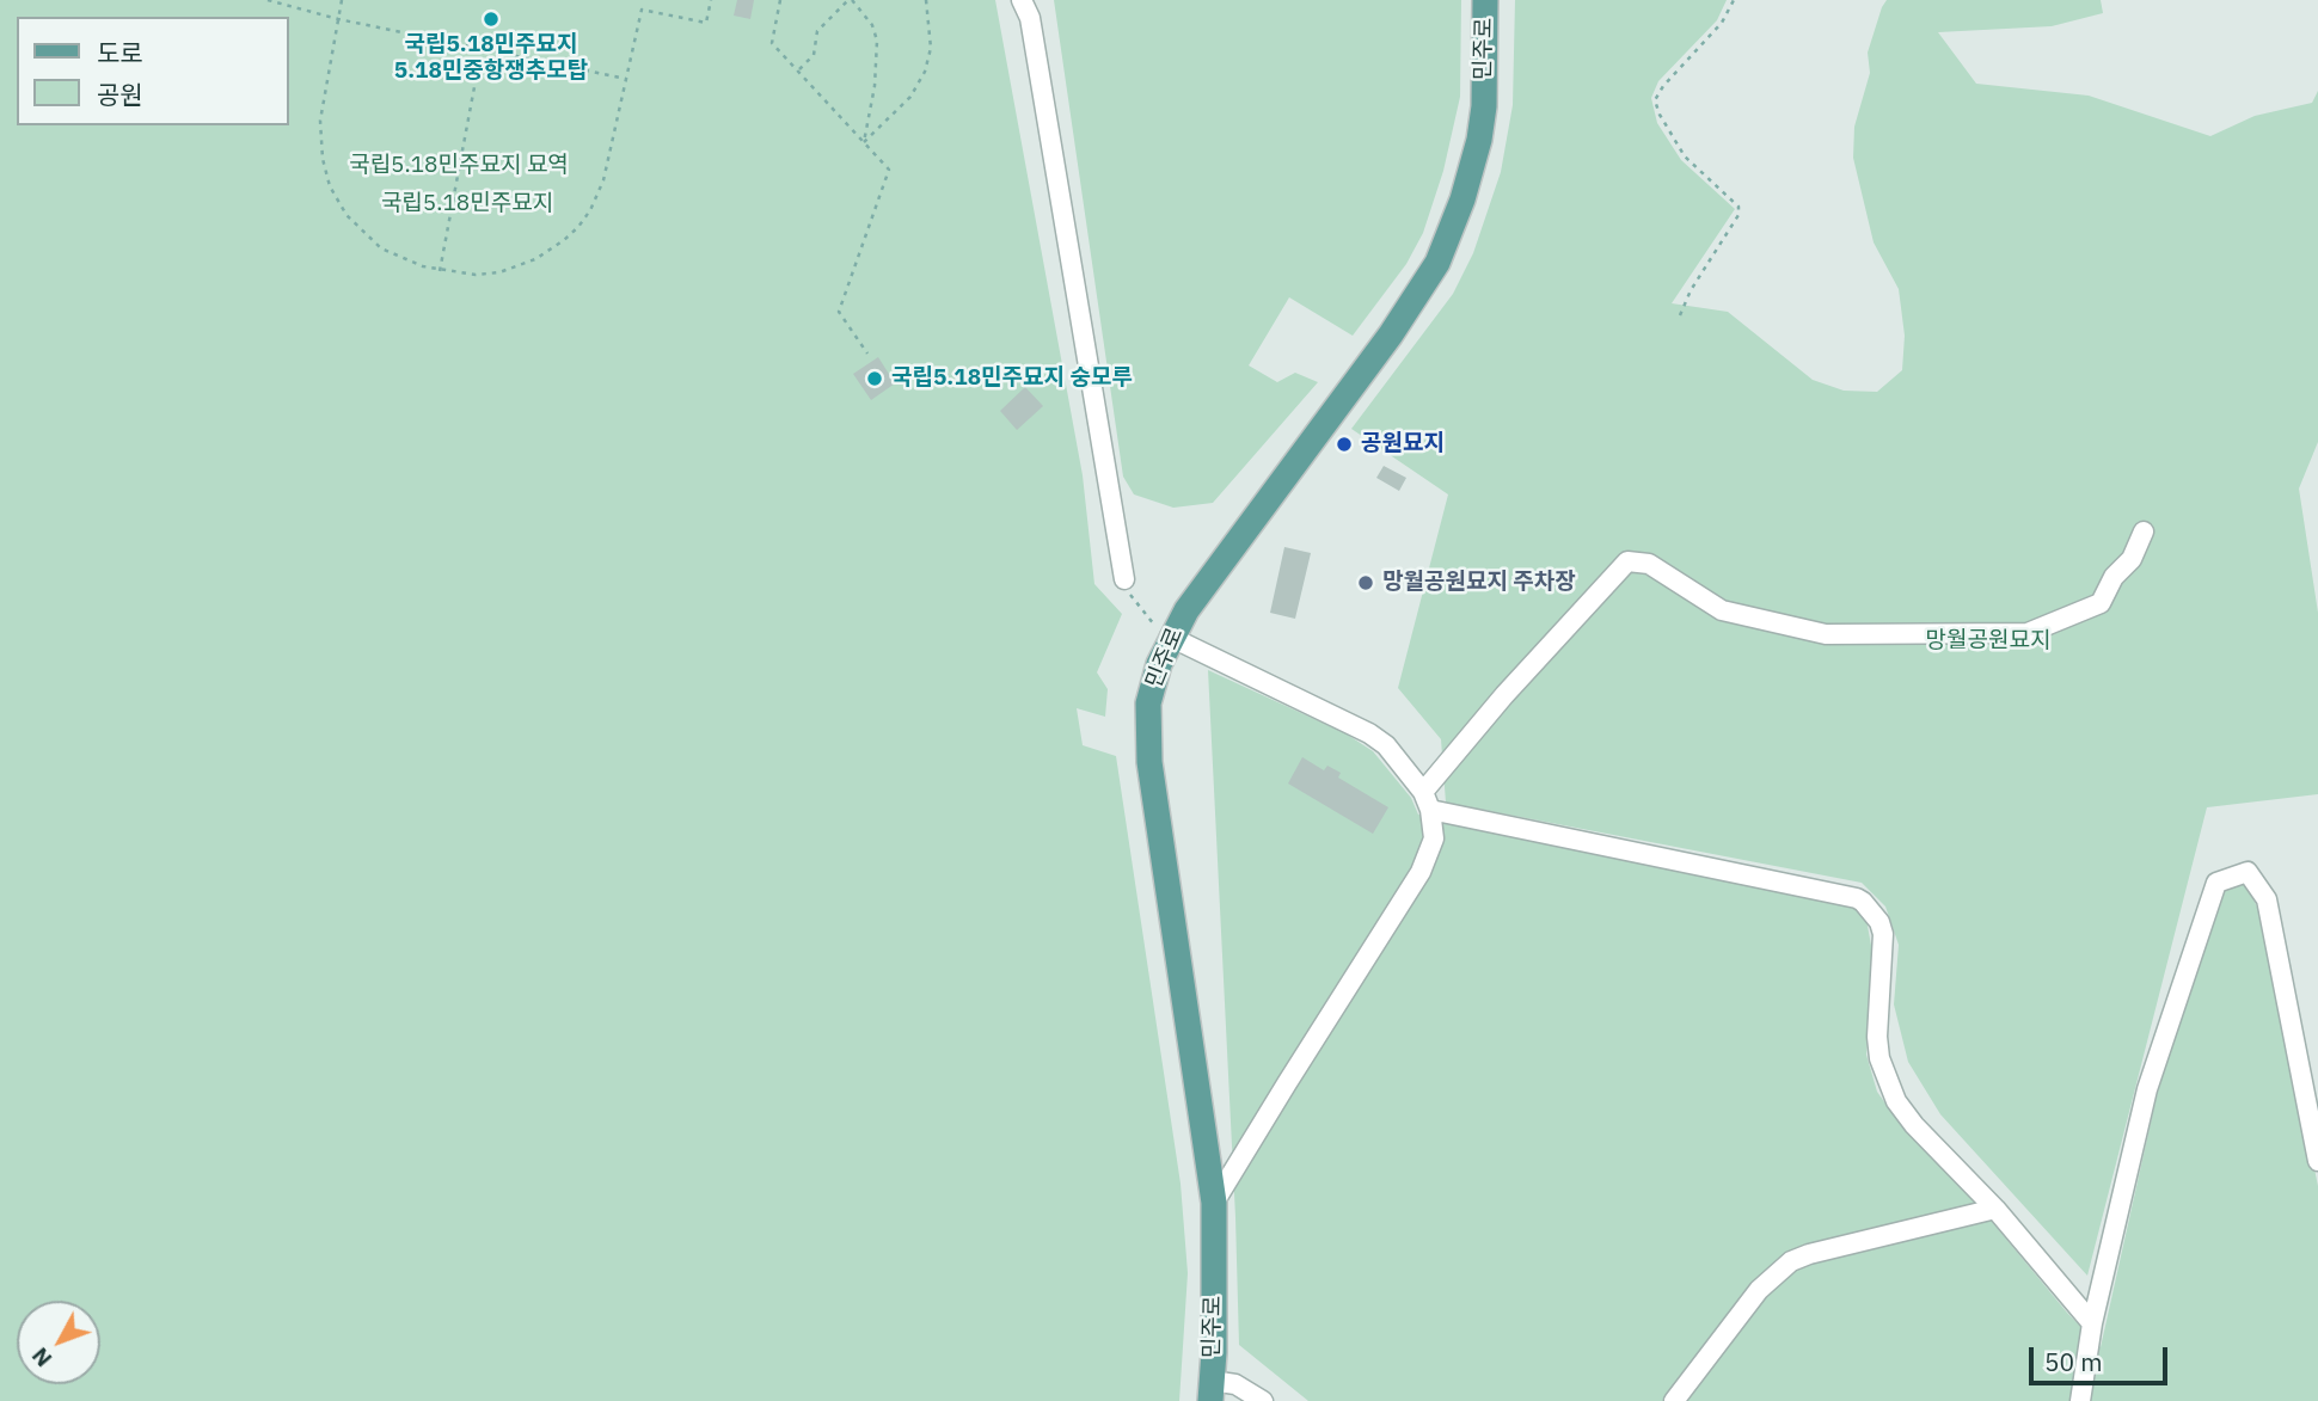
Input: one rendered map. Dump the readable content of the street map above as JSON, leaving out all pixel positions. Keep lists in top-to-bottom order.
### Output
{
  "streets": {
    "main road": ["민주로"]
  },
  "parks": ["국립5.18민주묘지 묘역", "국립5.18민주묘지", "망월공원묘지"],
  "places": [
    "국립5.18민주묘지 5.18민중항쟁추모탑",
    "국립5.18민주묘지 숭모루",
    "공원묘지",
    "망월공원묘지 주차장"
  ],
  "legend": ["도로", "공원"],
  "scale_bar": "50 m",
  "north": "bottom left"
}
